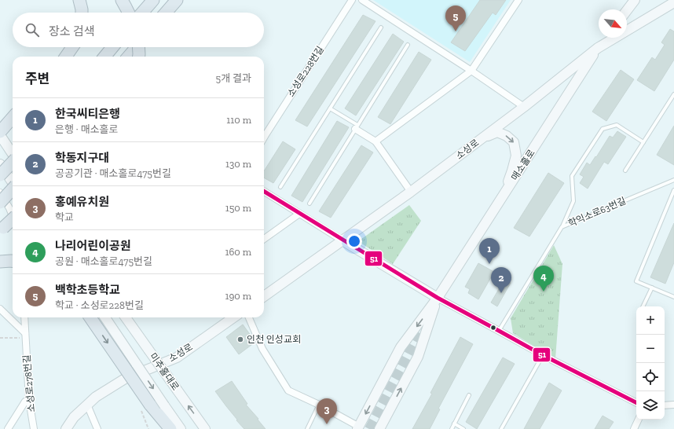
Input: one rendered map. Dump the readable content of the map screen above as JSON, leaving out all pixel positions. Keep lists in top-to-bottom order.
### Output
{
  "streets": {
    "main road": ["소성로", "매소홀로", "미추홀대로"],
    "street": ["소성로228번길", "소성로278번길"],
    "lane": ["학익소로63번길"]
  },
  "crossings": [
    ["소성로", "매소홀로"]
  ],
  "places": ["인천 인성교회"],
  "lines": ["transit line 51"],
  "north": "bottom right",
  "page": {
    "pins": [
      "5",
      "1",
      "4",
      "2",
      "3"
    ],
    "search": "장소 검색",
    "heading": ["주변", "5개 결과"],
    "list": [
      {
        "mark": "1",
        "name": "한국씨티은행",
        "note": "은행 · 매소홀로",
        "value": "110 m"
      },
      {
        "mark": "2",
        "name": "학동지구대",
        "note": "공공기관 · 매소홀로475번길",
        "value": "130 m"
      },
      {
        "mark": "3",
        "name": "홍예유치원",
        "note": "학교",
        "value": "150 m"
      },
      {
        "mark": "4",
        "name": "나리어린이공원",
        "note": "공원 · 매소홀로475번길",
        "value": "160 m"
      },
      {
        "mark": "5",
        "name": "백학초등학교",
        "note": "학교 · 소성로228번길",
        "value": "190 m"
      }
    ],
    "map_buttons": ["+", "−"]
  }
}
